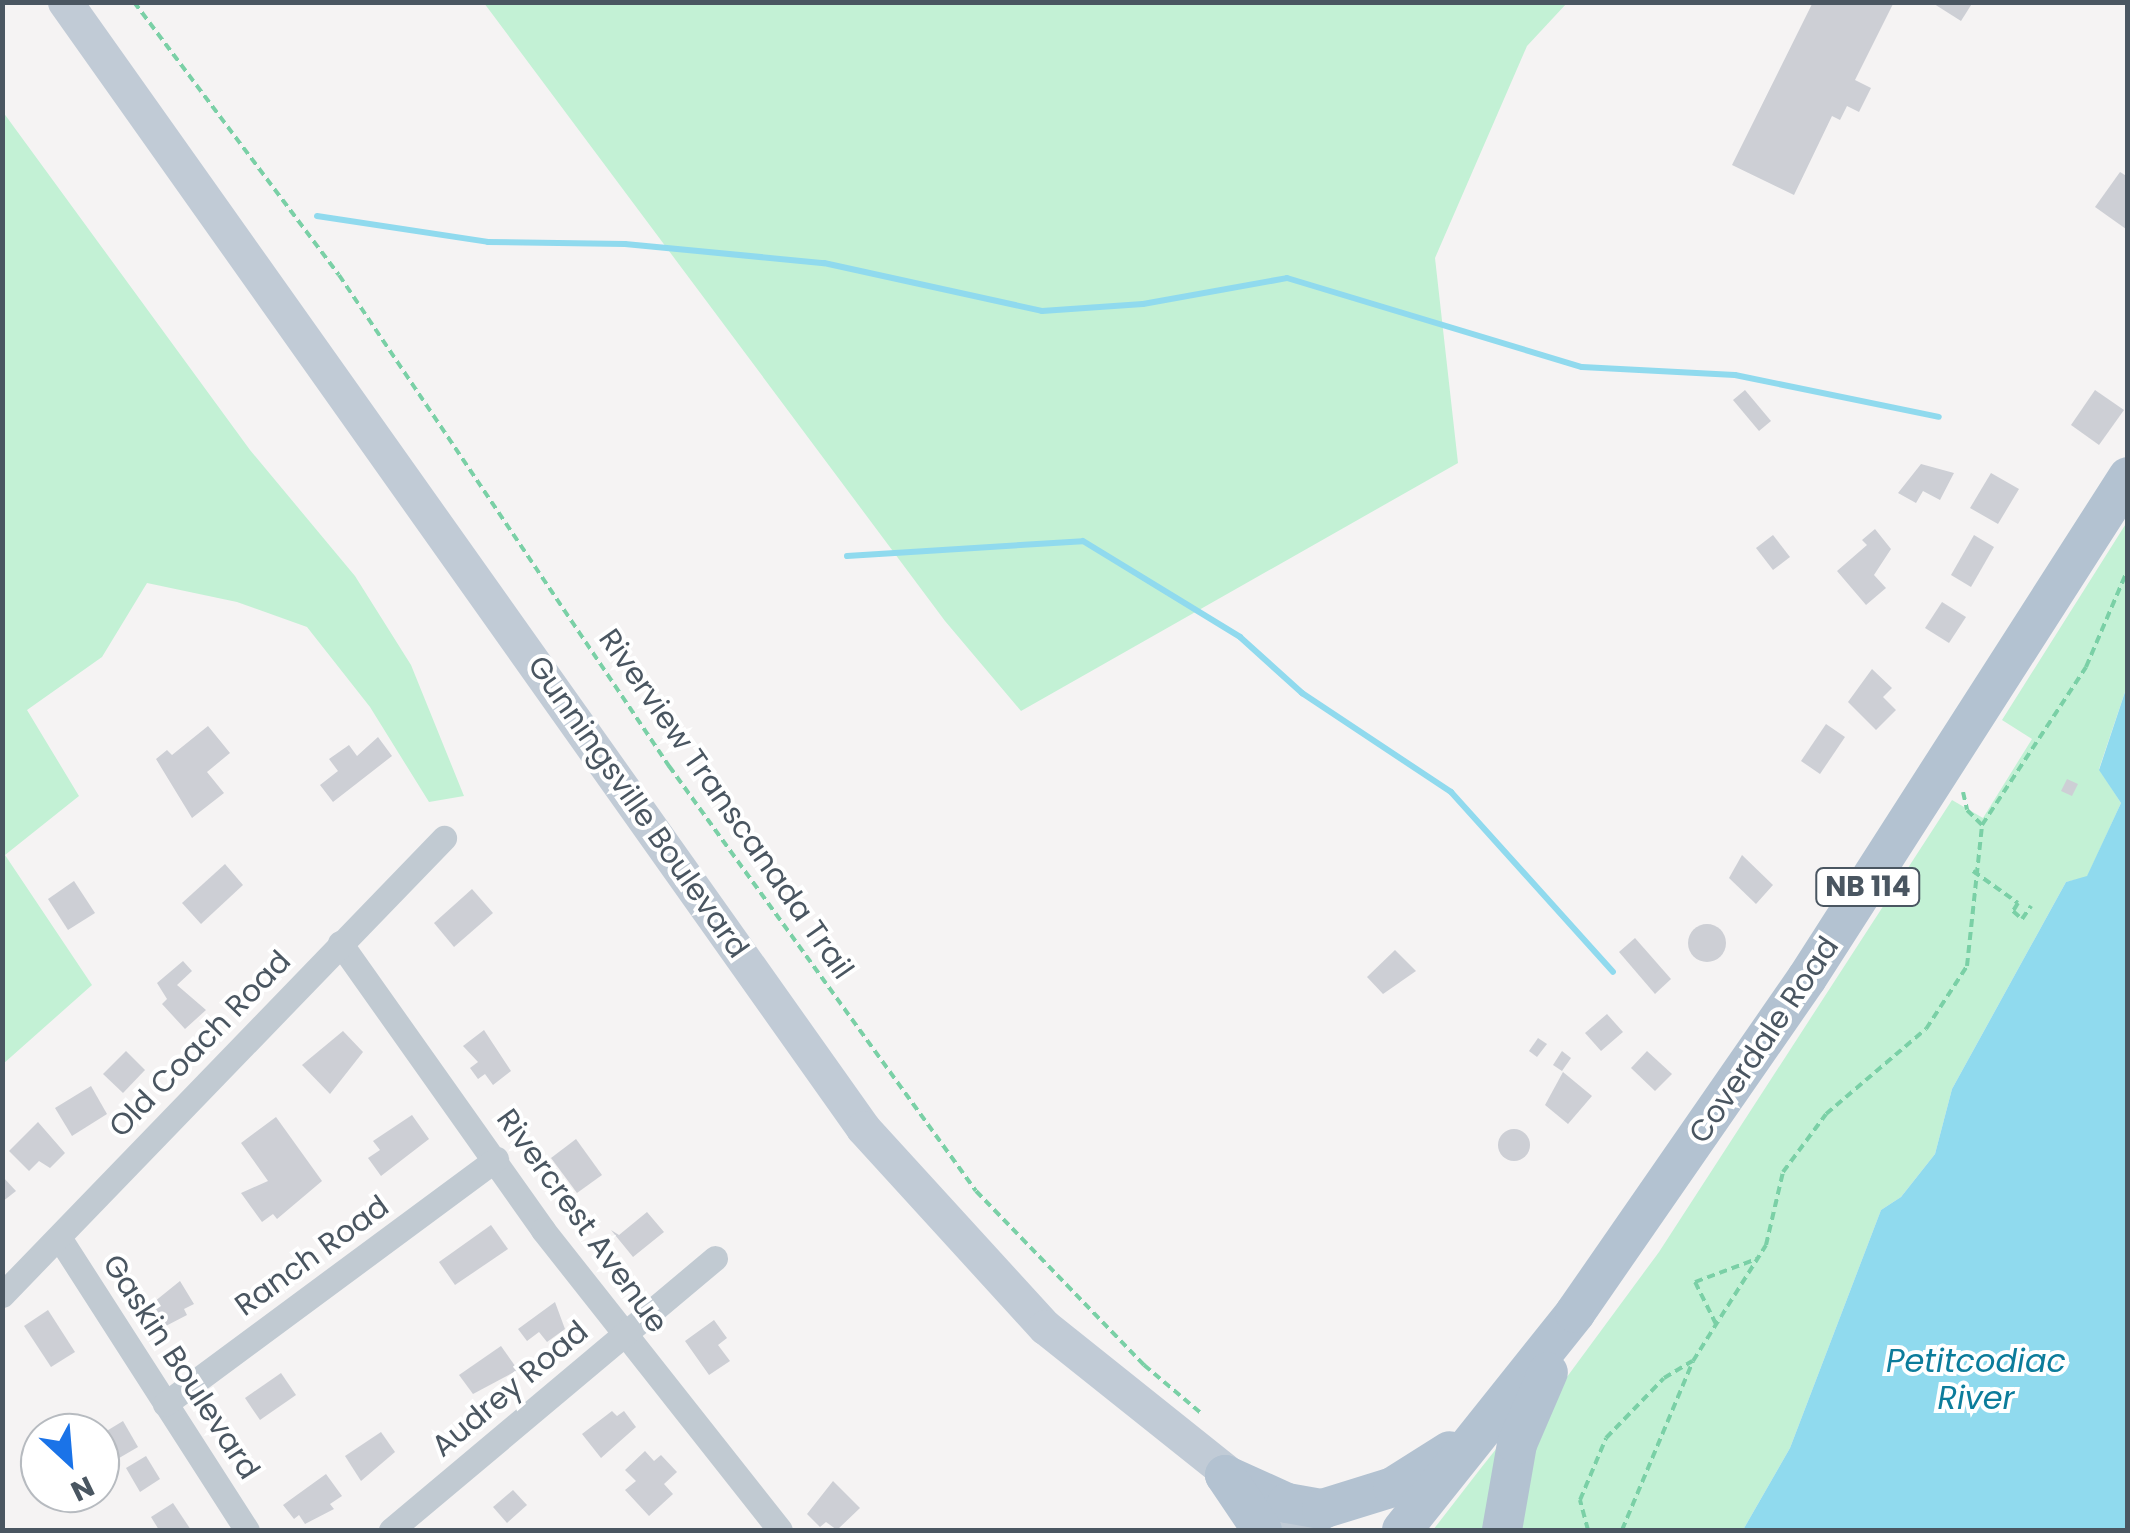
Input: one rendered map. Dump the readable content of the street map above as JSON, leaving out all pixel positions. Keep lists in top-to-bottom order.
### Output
{
  "streets": {
    "main road": ["Gunningsville Boulevard", "NB 114", "Coverdale Road"],
    "street": [
      "Old Coach Road",
      "Rivercrest Avenue",
      "Ranch Road",
      "Gaskin Boulevard",
      "Audrey Road"
    ],
    "path": ["Riverview Transcanada Trail"]
  },
  "crossings": [
    ["Old Coach Road", "Rivercrest Avenue"],
    ["Old Coach Road", "Gaskin Boulevard"],
    ["Rivercrest Avenue", "Ranch Road"],
    ["Rivercrest Avenue", "Audrey Road"],
    ["Ranch Road", "Gaskin Boulevard"]
  ],
  "water": ["Petitcodiac River"],
  "north": "bottom right"
}
